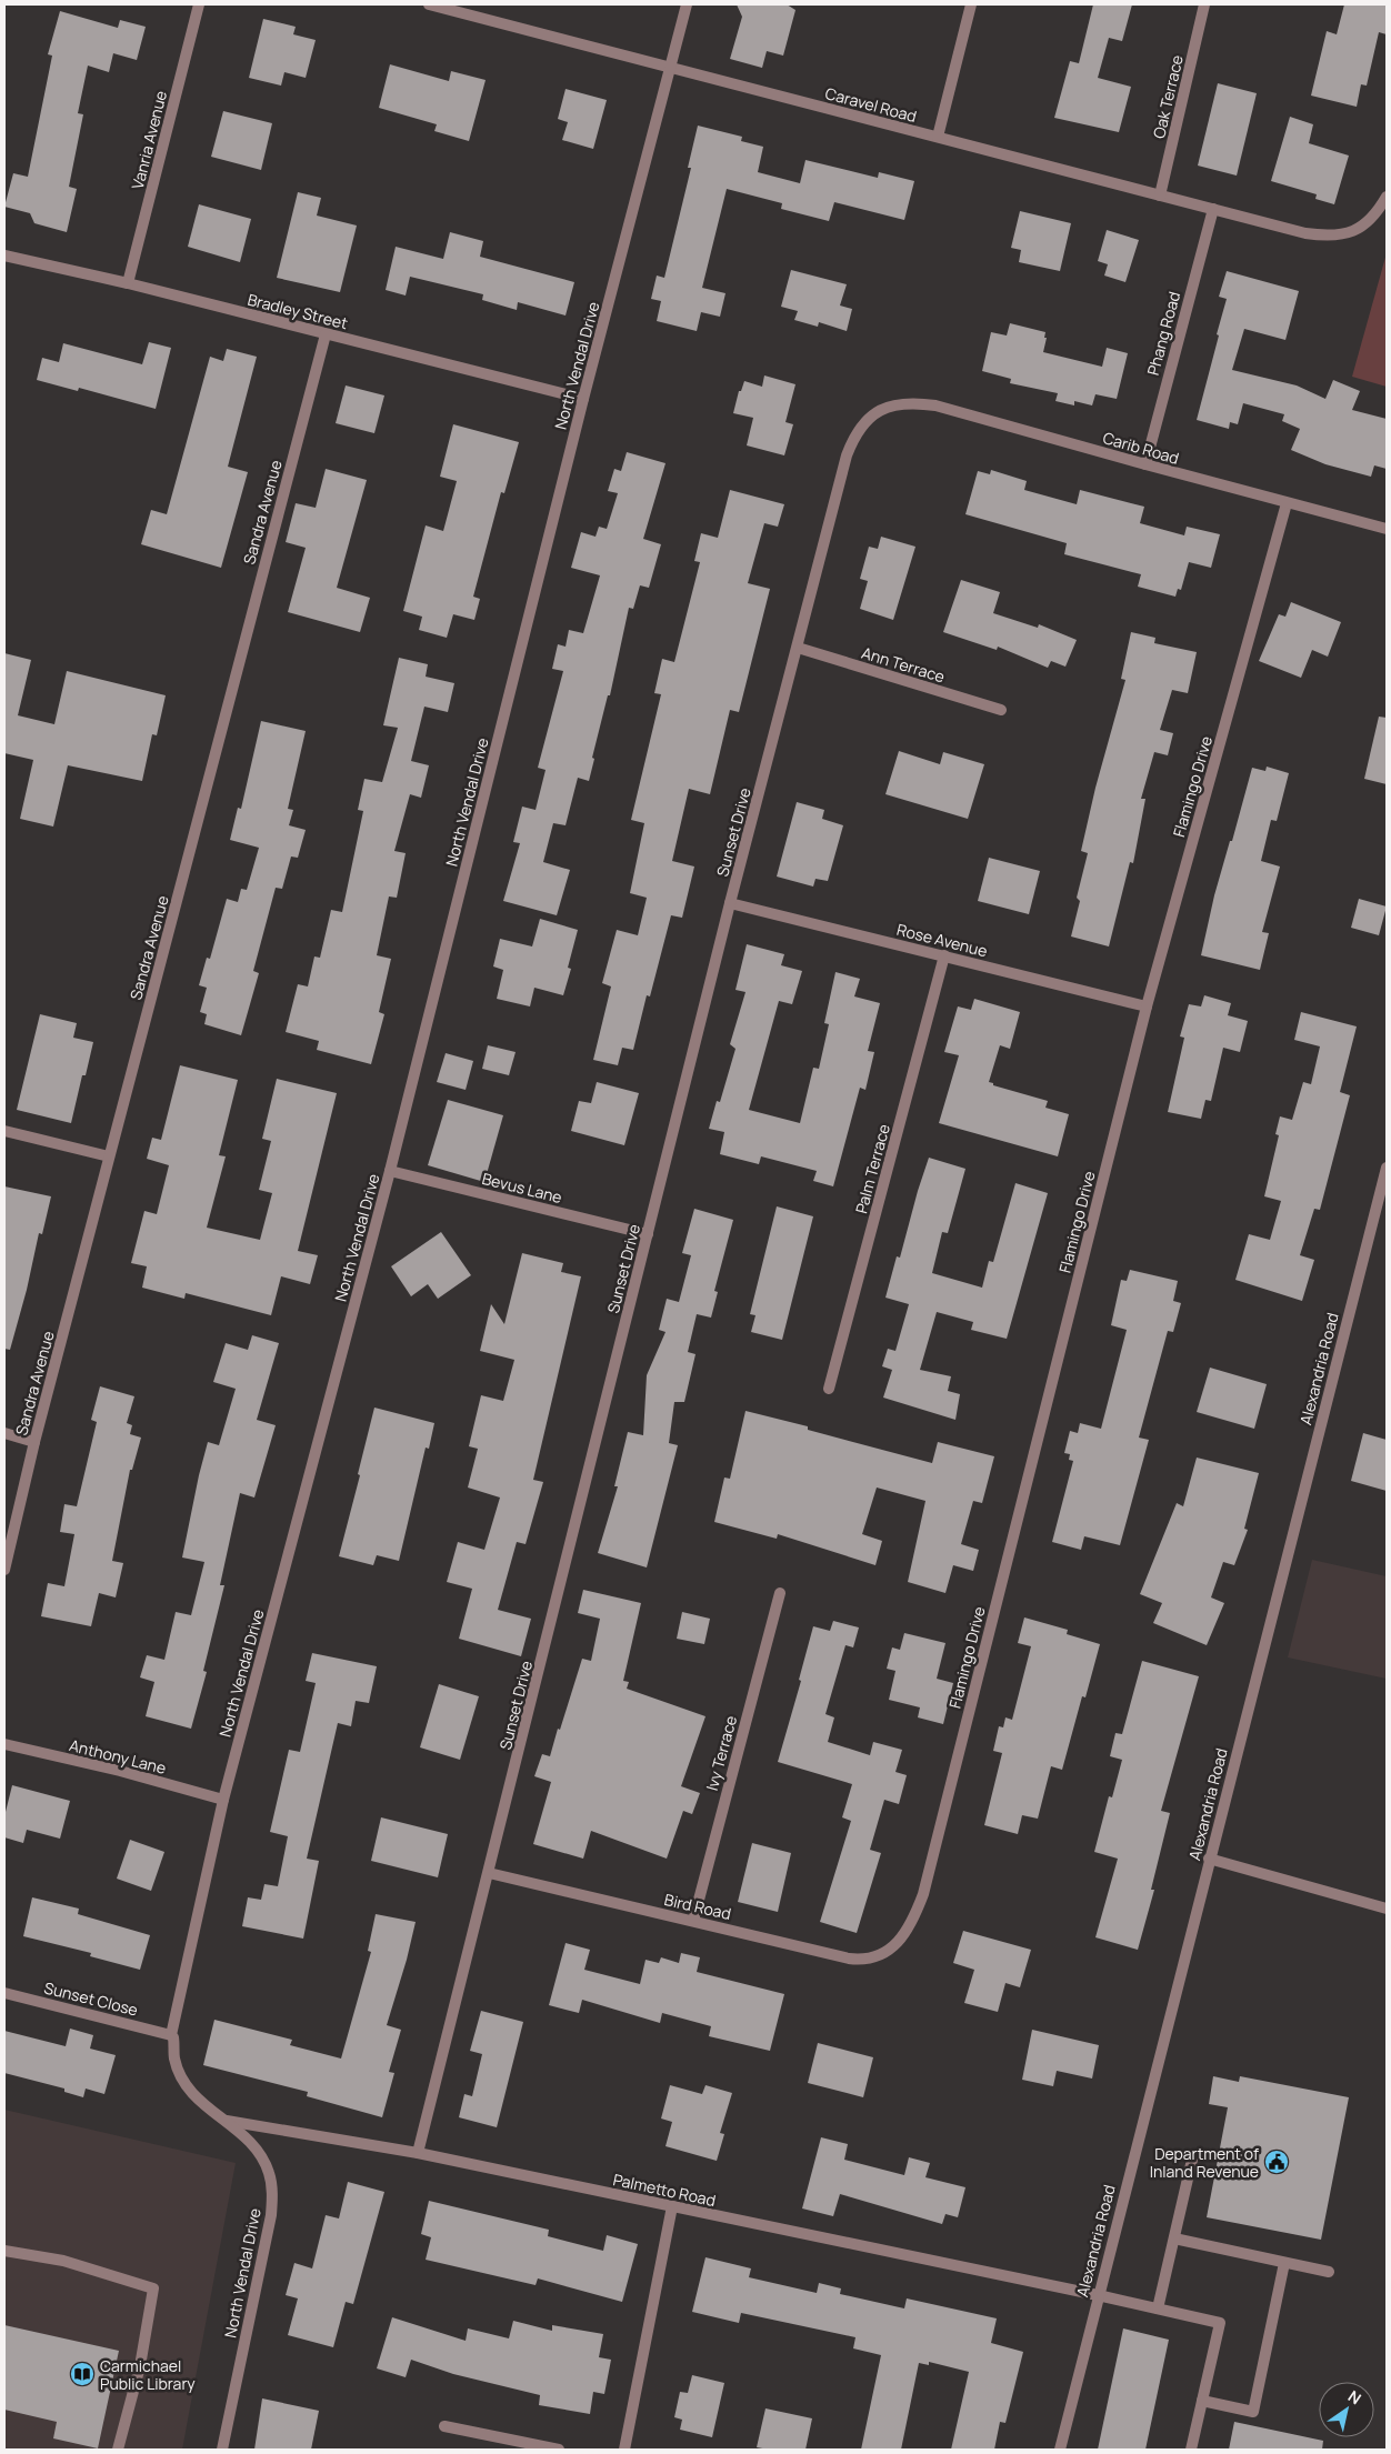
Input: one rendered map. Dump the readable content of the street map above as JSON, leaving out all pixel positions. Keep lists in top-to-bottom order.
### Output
{
  "streets": {
    "street": [
      "Oak Terrace",
      "Caravel Road",
      "Vanria Avenue",
      "Bradley Street",
      "Phang Road",
      "North Vendal Drive",
      "Carib Road",
      "Sandra Avenue",
      "Ann Terrace",
      "Flamingo Drive",
      "Sunset Drive",
      "Rose Avenue",
      "Palm Terrace",
      "Bevus Lane",
      "Alexandria Road",
      "Ivy Terrace",
      "Anthony Lane",
      "Bird Road",
      "Sunset Close",
      "Palmetto Road"
    ]
  },
  "crossings": [
    ["Oak Terrace", "Caravel Road"],
    ["Caravel Road", "Phang Road"],
    ["Caravel Road", "North Vendal Drive"],
    ["Vanria Avenue", "Bradley Street"],
    ["Bradley Street", "North Vendal Drive"],
    ["Bradley Street", "Sandra Avenue"],
    ["Phang Road", "Carib Road"],
    ["North Vendal Drive", "Bevus Lane"],
    ["North Vendal Drive", "Anthony Lane"],
    ["North Vendal Drive", "Sunset Close"],
    ["North Vendal Drive", "Palmetto Road"],
    ["Carib Road", "Flamingo Drive"],
    ["Carib Road", "Sunset Drive"],
    ["Ann Terrace", "Sunset Drive"],
    ["Flamingo Drive", "Rose Avenue"],
    ["Flamingo Drive", "Bird Road"],
    ["Sunset Drive", "Rose Avenue"],
    ["Sunset Drive", "Bevus Lane"],
    ["Sunset Drive", "Bird Road"],
    ["Sunset Drive", "Palmetto Road"],
    ["Rose Avenue", "Palm Terrace"],
    ["Alexandria Road", "Palmetto Road"],
    ["Ivy Terrace", "Bird Road"]
  ],
  "places": {
    "public building": ["Department of Inland Revenue"],
    "library": ["Carmichael Public Library"]
  },
  "north": "top right"
}
